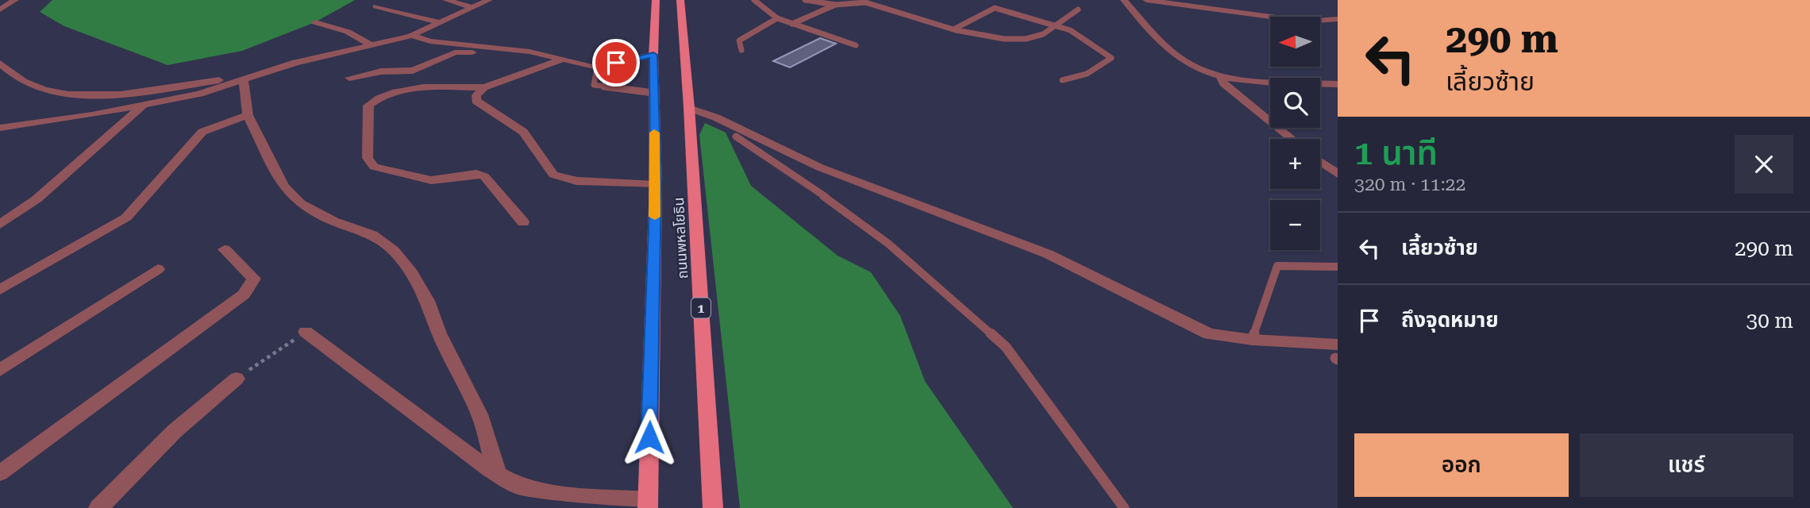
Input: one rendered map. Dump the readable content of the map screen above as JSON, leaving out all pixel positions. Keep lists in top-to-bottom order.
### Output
{
  "streets": {
    "main road": ["ถนนพหลโยธิน", "1"]
  },
  "north": "left",
  "page": {
    "turn": ["290 m", "เลี้ยวซ้าย"],
    "map_buttons": ["+", "−"],
    "heading": ["1 นาที", "320 m · 11:22"],
    "list": [
      {
        "name": "เลี้ยวซ้าย",
        "value": "290 m"
      },
      {
        "name": "ถึงจุดหมาย",
        "value": "30 m"
      }
    ],
    "buttons": ["ออก", "แชร์"]
  }
}
